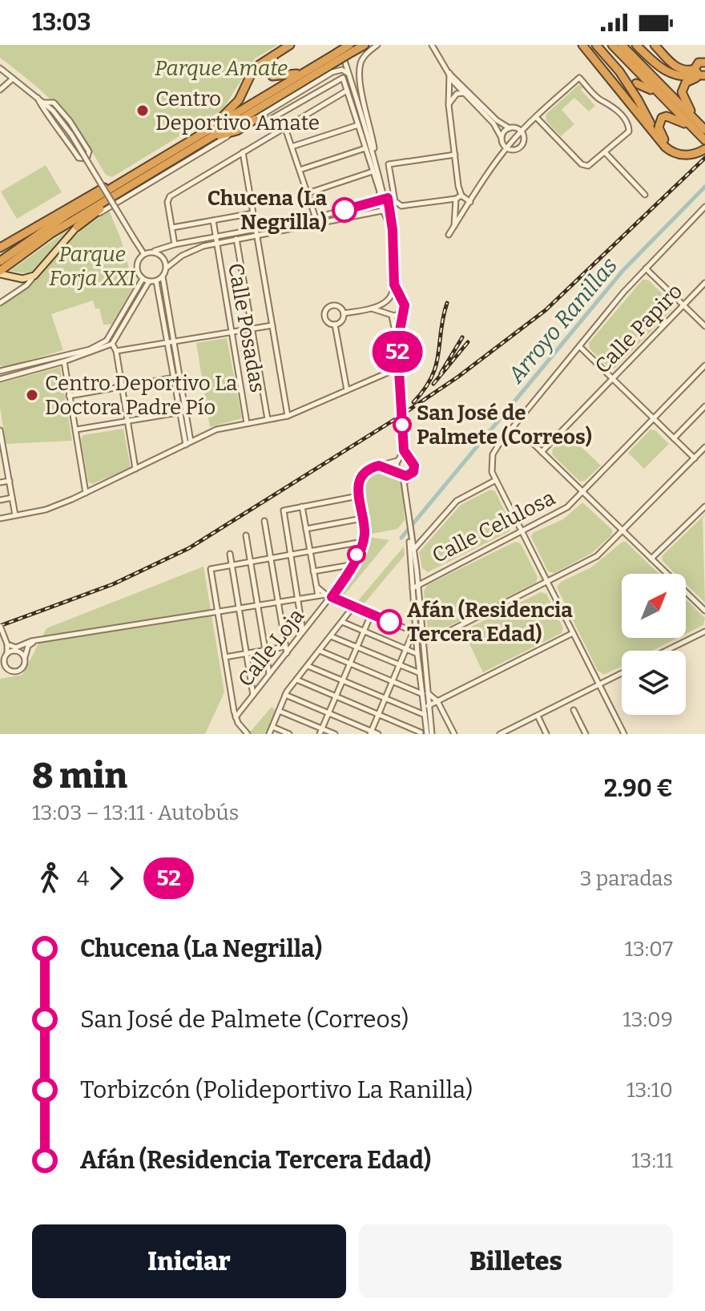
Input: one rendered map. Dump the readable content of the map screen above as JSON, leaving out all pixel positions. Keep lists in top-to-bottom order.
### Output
{
  "streets": {
    "street": [
      "Calle Posadas",
      "Calle Papiro",
      "Calle Celulosa",
      "Calle Loja"
    ]
  },
  "water": ["Arroyo Ranillas"],
  "parks": ["Parque Amate", "Parque Forja XXI"],
  "places": [
    "Centro Deportivo Amate",
    "Chucena (La Negrilla)",
    "Centro Deportivo La Doctora Padre Pío",
    "San José de Palmete (Correos)",
    "Afán (Residencia Tercera Edad)"
  ],
  "lines": ["bus line 52"],
  "north": "top right",
  "page": {
    "status": "13:03",
    "on_map": "52",
    "heading": ["8 min", "13:03 – 13:11 · Autobús", "2.90 €"],
    "legs": ["4", "52", "3 paradas"],
    "list": [
      {
        "name": "Chucena (La Negrilla)",
        "value": "13:07"
      },
      {
        "name": "San José de Palmete (Correos)",
        "value": "13:09"
      },
      {
        "name": "Torbizcón (Polideportivo La Ranilla)",
        "value": "13:10"
      },
      {
        "name": "Afán (Residencia Tercera Edad)",
        "value": "13:11"
      }
    ],
    "buttons": ["Iniciar", "Billetes"]
  }
}
